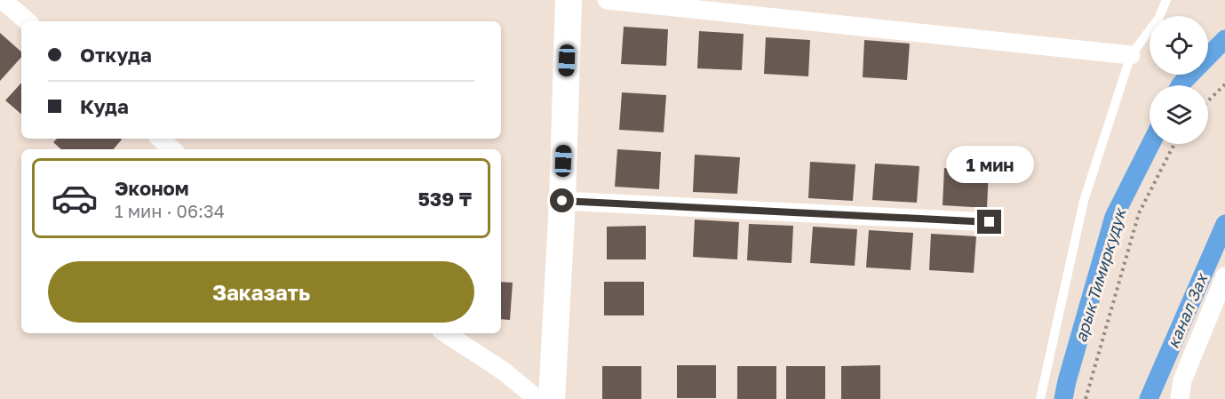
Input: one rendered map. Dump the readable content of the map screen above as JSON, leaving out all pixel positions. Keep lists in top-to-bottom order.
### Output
{
  "water": ["арык Тимиркудук", "канал Зах"],
  "page": {
    "banner": ["Откуда", "Куда"],
    "bubble": "1 мин",
    "list": [
      {
        "name": "Эконом",
        "note": "1 мин · 06:34",
        "value": "539 ₸"
      }
    ],
    "buttons": "Заказать"
  }
}
